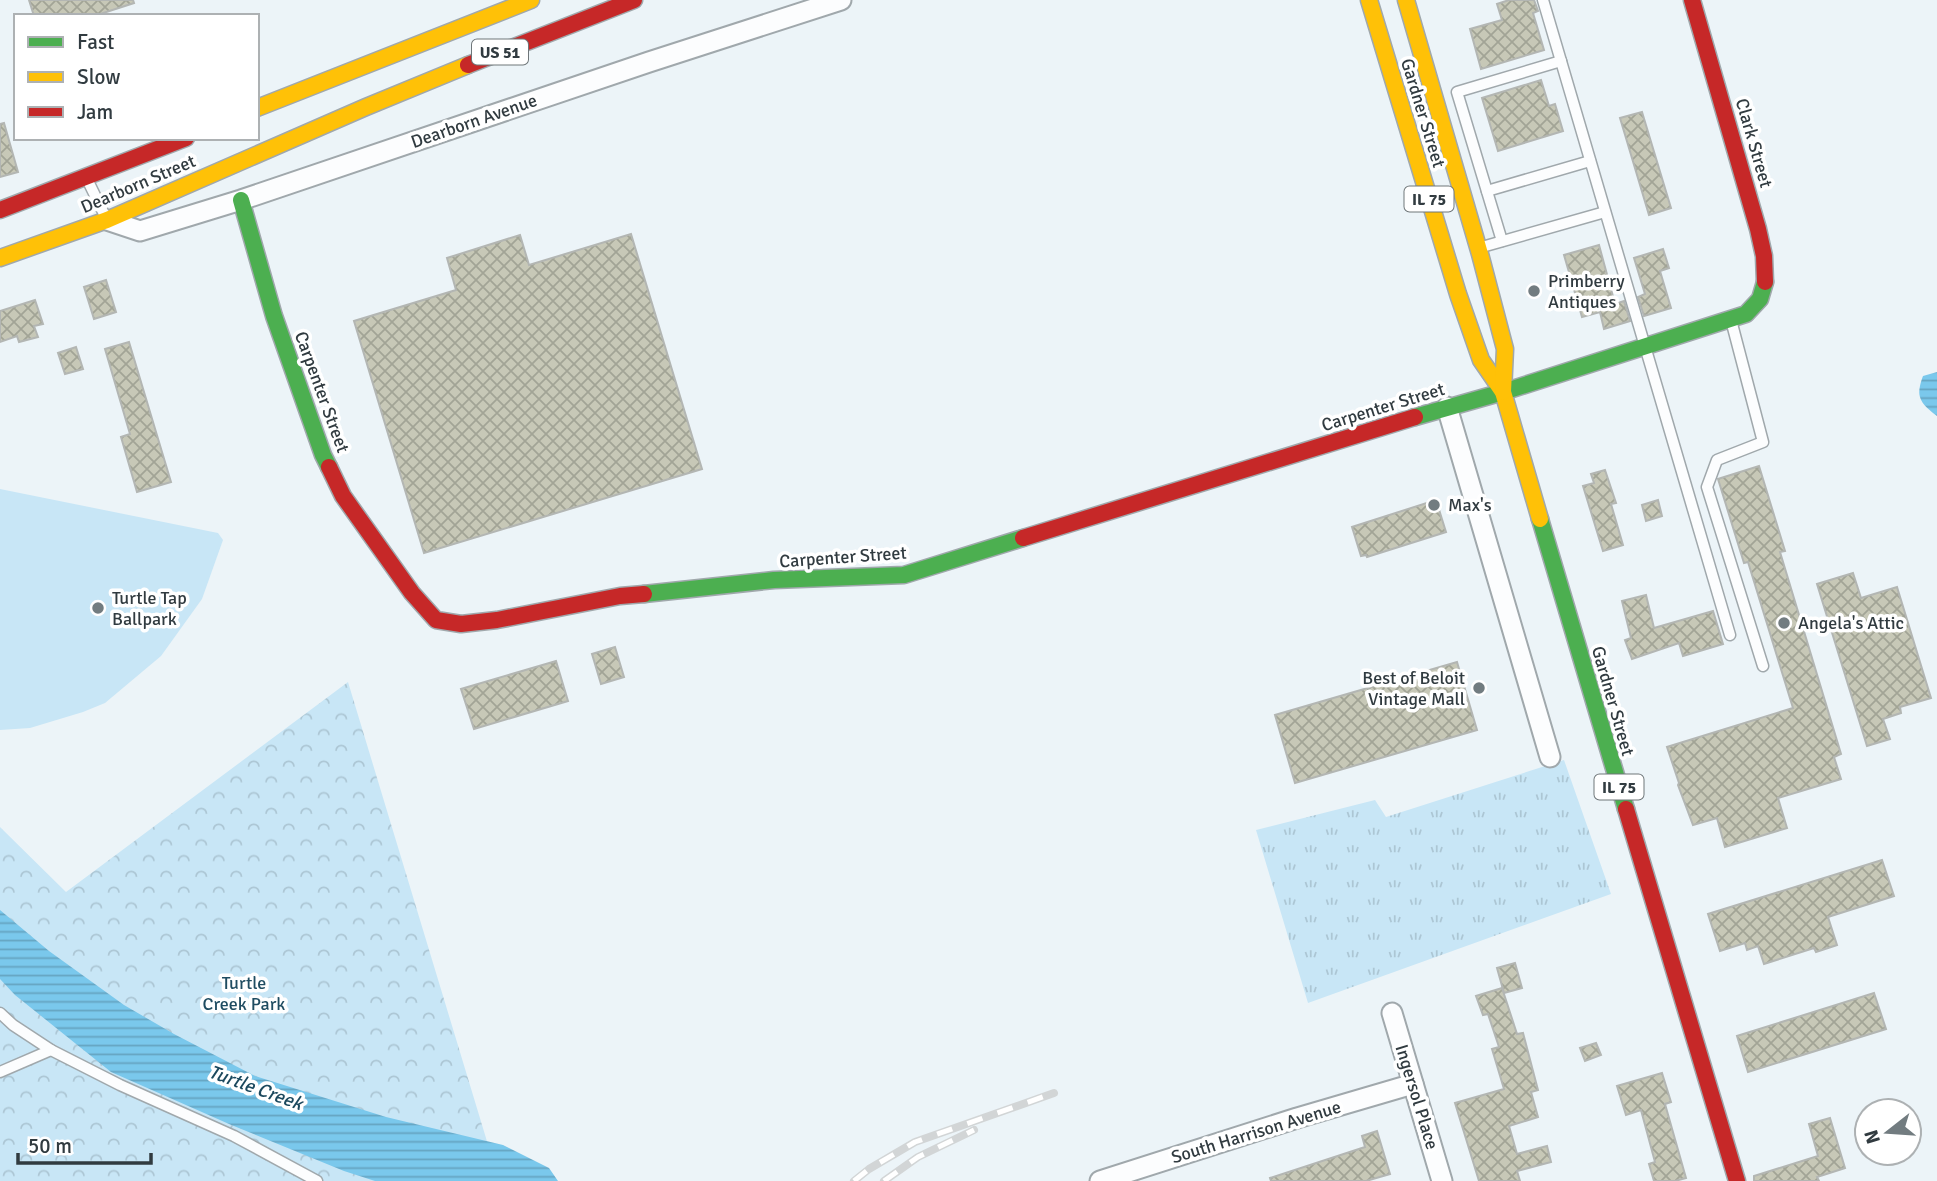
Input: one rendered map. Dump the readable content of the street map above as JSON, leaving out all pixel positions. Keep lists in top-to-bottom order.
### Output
{
  "streets": {
    "main road": [
      "US 51",
      "Gardner Street",
      "Clark Street",
      "Dearborn Street",
      "IL 75",
      "Carpenter Street"
    ],
    "street": ["Dearborn Avenue", "Ingersol Place", "South Harrison Avenue"]
  },
  "crossings": [
    ["Gardner Street", "Carpenter Street"],
    ["Dearborn Avenue", "Dearborn Street"],
    ["Dearborn Avenue", "Carpenter Street"],
    ["Clark Street", "Carpenter Street"],
    ["Ingersol Place", "South Harrison Avenue"]
  ],
  "water": ["Turtle Creek"],
  "parks": ["Turtle Creek Park"],
  "places": [
    "Primberry Antiques",
    "Max's",
    "Turtle Tap Ballpark",
    "Angela's Attic",
    "Best of Beloit Vintage Mall"
  ],
  "legend": ["Fast", "Slow", "Jam"],
  "scale_bar": "50 m",
  "north": "left"
}
